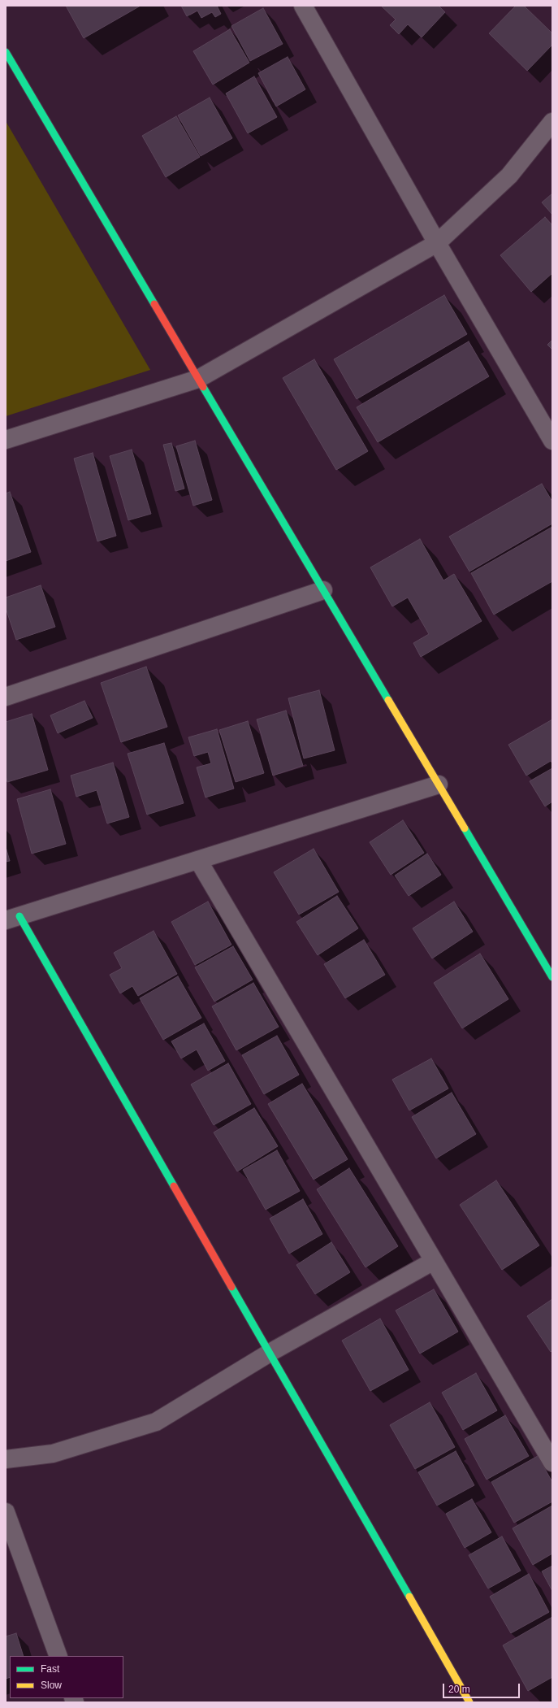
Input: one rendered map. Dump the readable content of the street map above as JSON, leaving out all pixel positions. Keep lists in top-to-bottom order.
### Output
{
  "legend": ["Fast", "Slow"],
  "scale_bar": "20 m"
}
